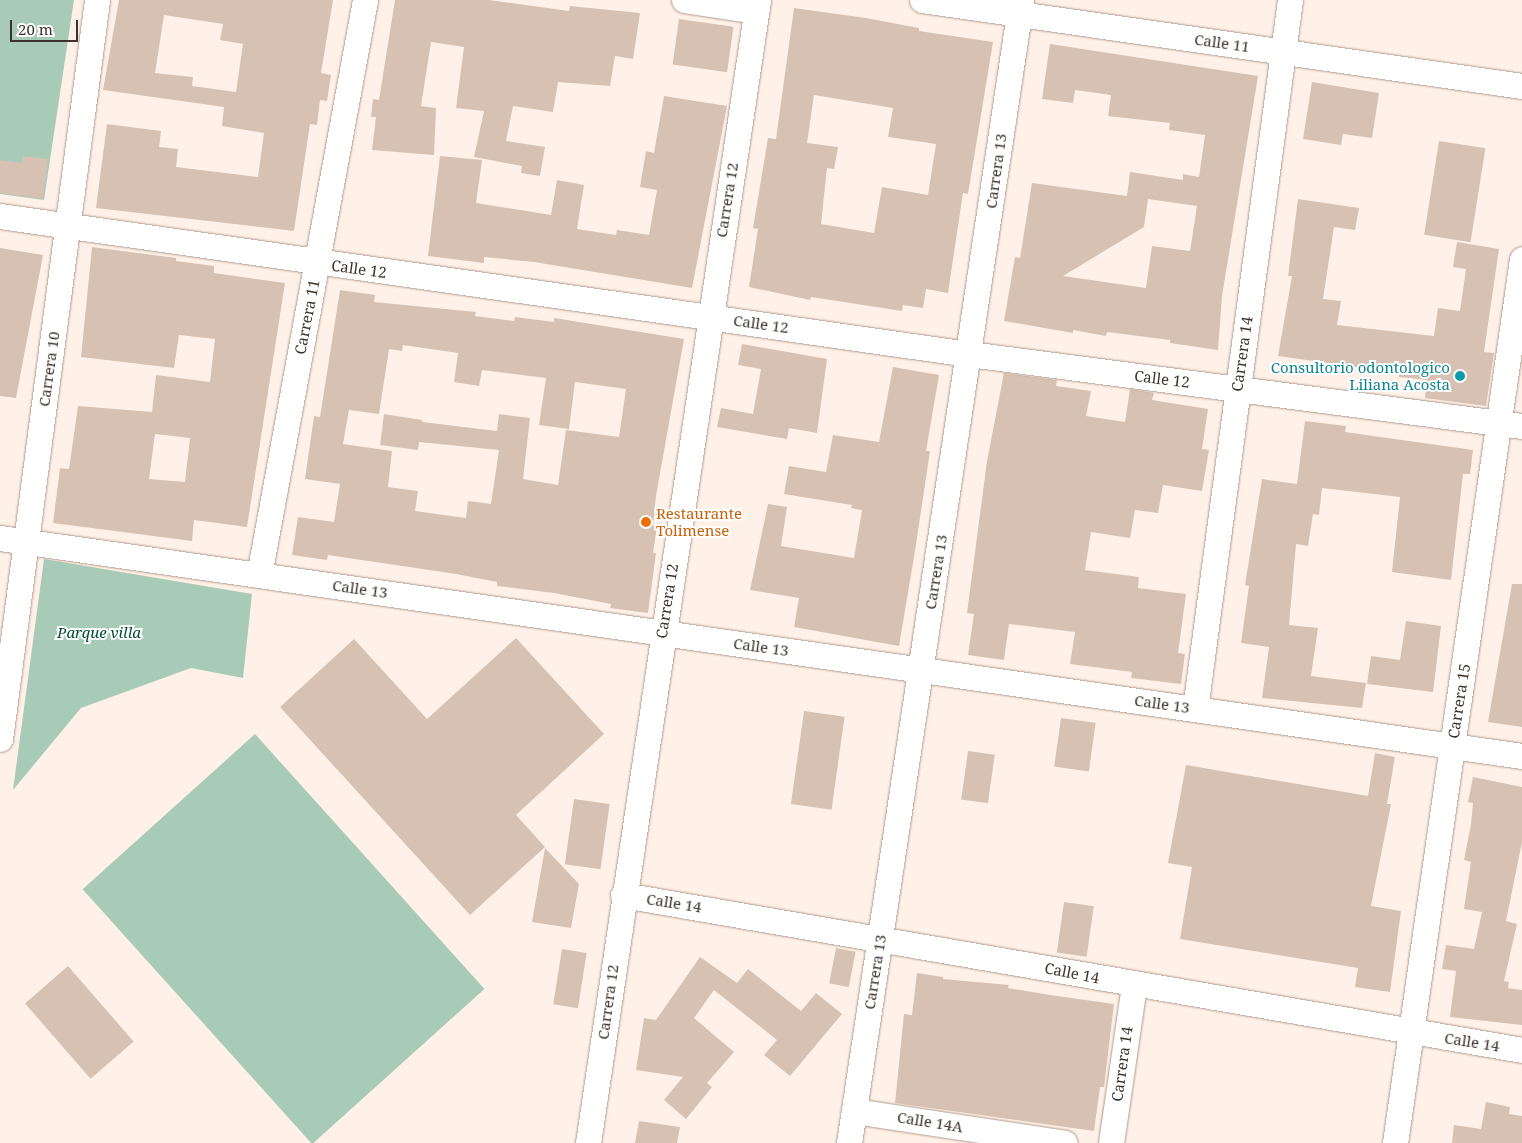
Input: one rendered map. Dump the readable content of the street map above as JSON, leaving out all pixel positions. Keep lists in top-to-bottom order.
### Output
{
  "streets": {
    "street": [
      "Calle 11",
      "Carrera 13",
      "Carrera 12",
      "Calle 12",
      "Carrera 11",
      "Carrera 14",
      "Carrera 10",
      "Calle 13",
      "Carrera 15",
      "Calle 14",
      "Calle 14A"
    ]
  },
  "crossings": [
    ["Calle 11", "Carrera 13"],
    ["Calle 11", "Carrera 14"],
    ["Carrera 13", "Calle 12"],
    ["Carrera 13", "Calle 13"],
    ["Carrera 13", "Calle 14"],
    ["Carrera 13", "Calle 14A"],
    ["Carrera 12", "Calle 12"],
    ["Carrera 12", "Calle 13"],
    ["Carrera 12", "Calle 14"],
    ["Calle 12", "Carrera 11"],
    ["Calle 12", "Carrera 14"],
    ["Calle 12", "Carrera 10"],
    ["Calle 12", "Carrera 15"],
    ["Carrera 11", "Calle 13"],
    ["Carrera 14", "Calle 13"],
    ["Carrera 14", "Calle 14"],
    ["Carrera 10", "Calle 13"],
    ["Calle 13", "Carrera 15"],
    ["Carrera 15", "Calle 14"]
  ],
  "parks": ["Parque villa"],
  "places": ["Consultorio odontologico Liliana Acosta", "Restaurante Tolimense"],
  "scale_bar": "20 m"
}
